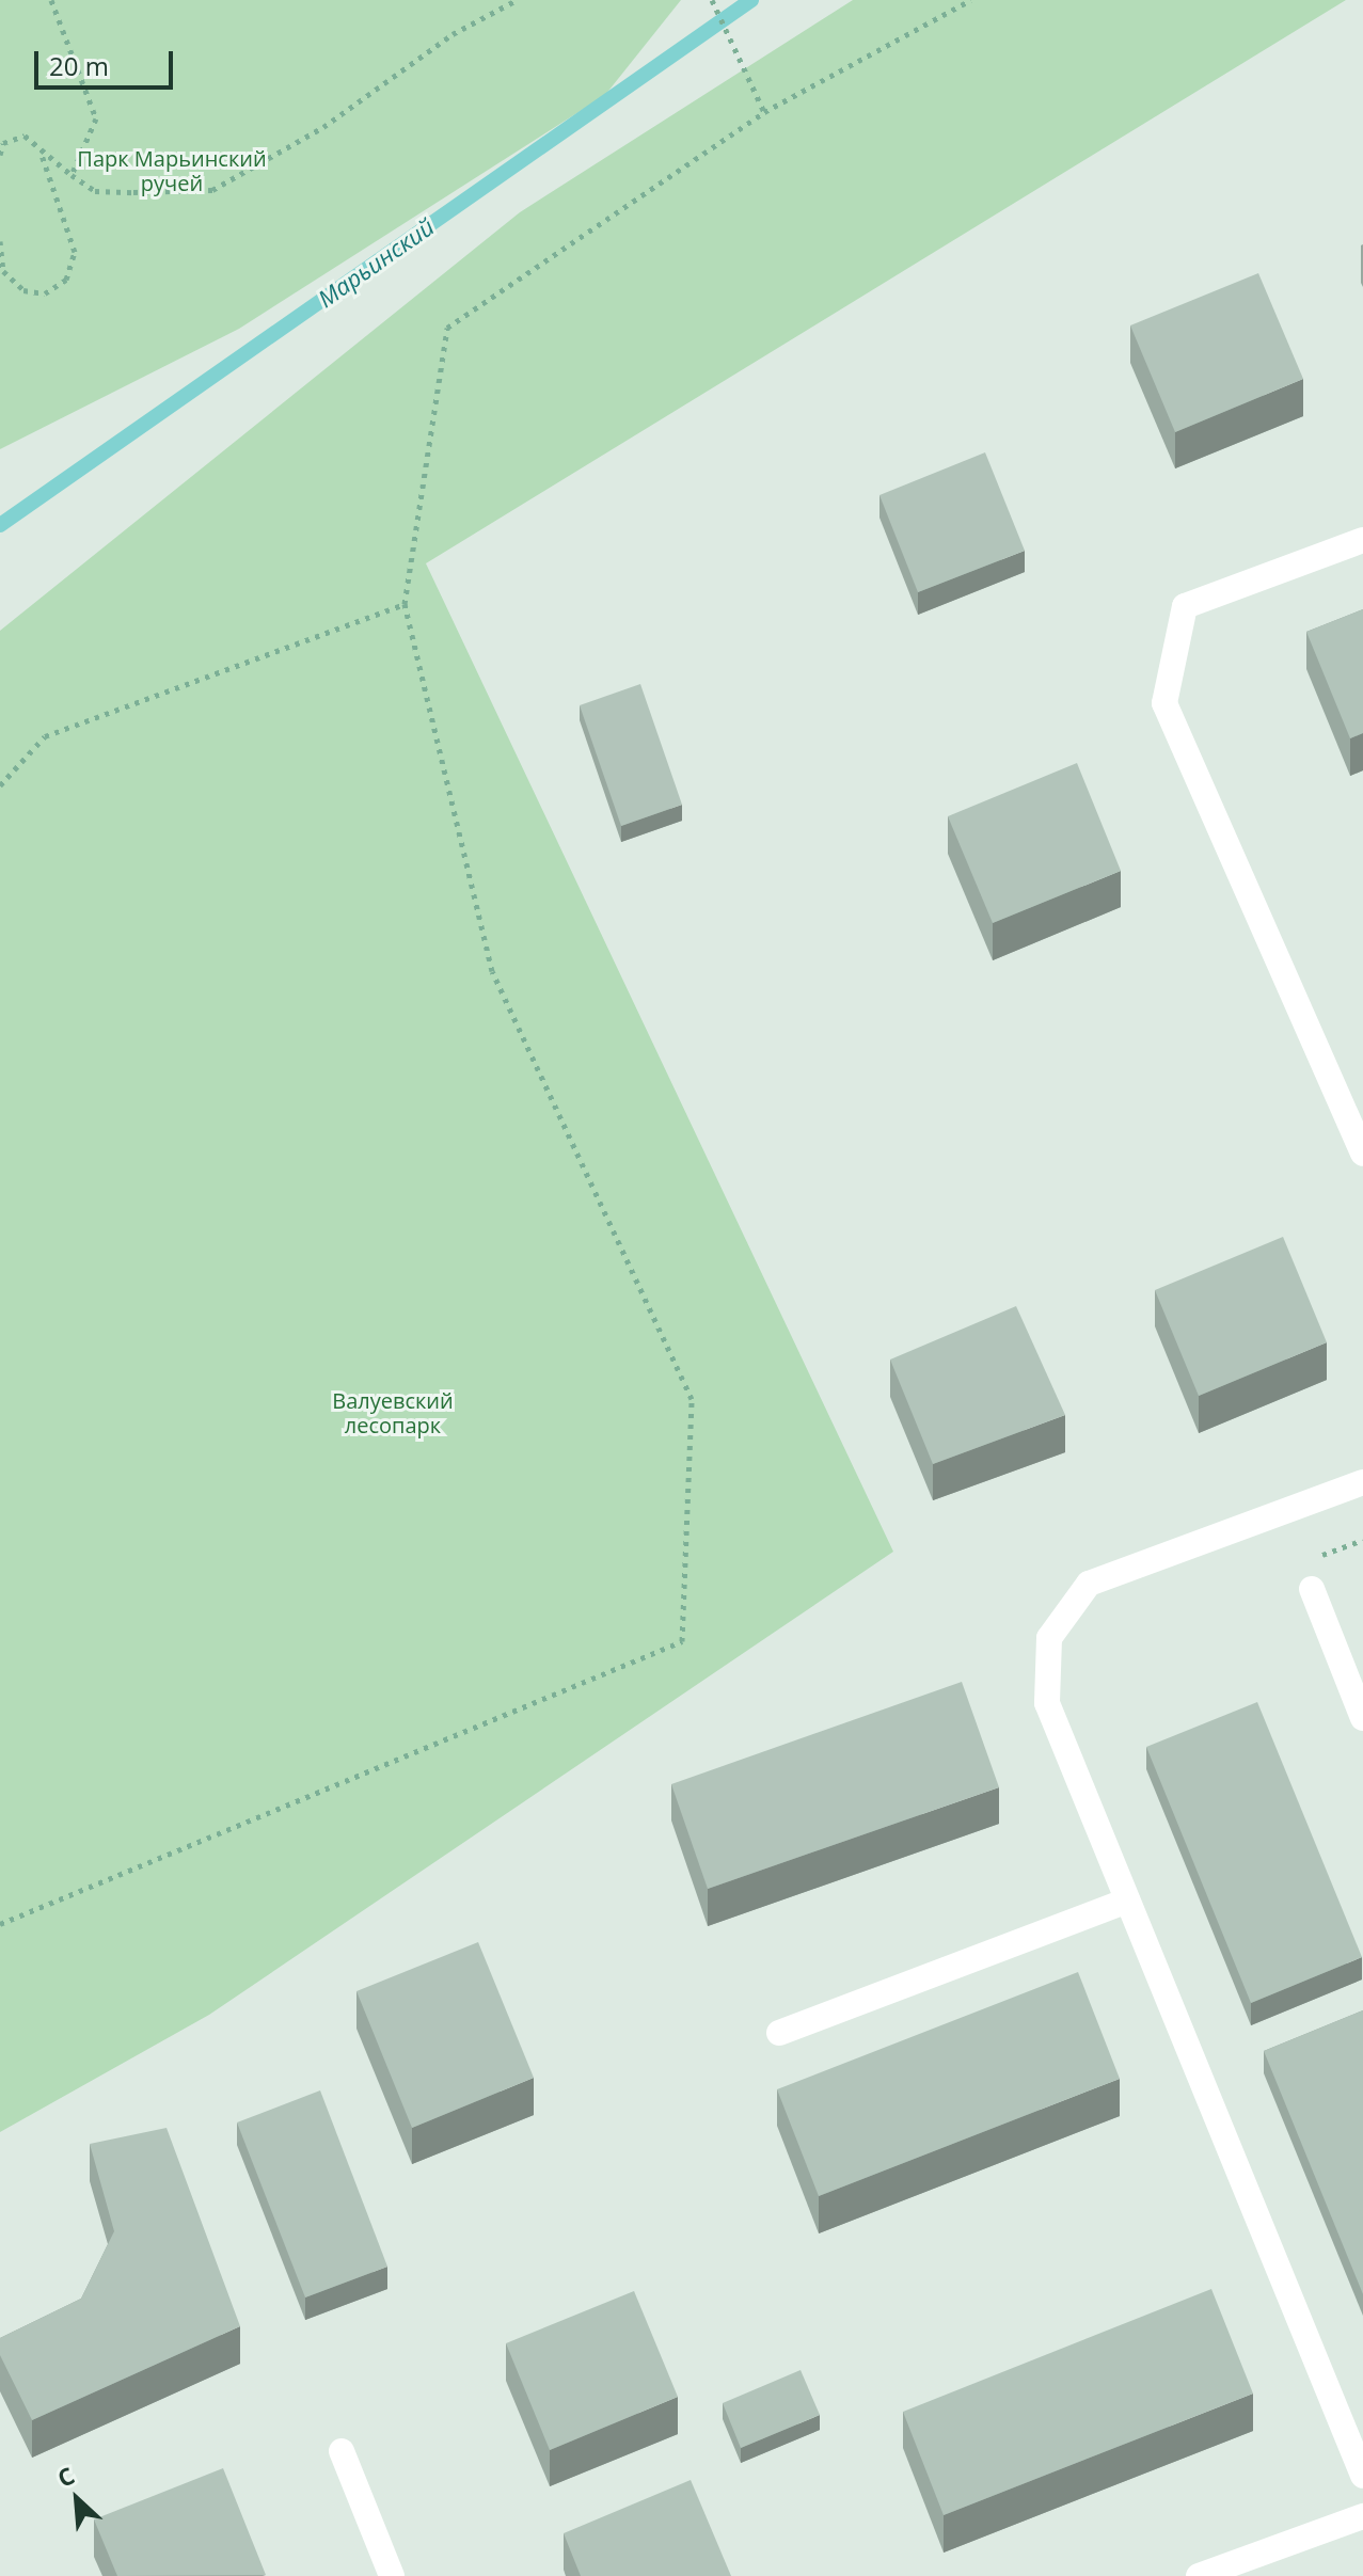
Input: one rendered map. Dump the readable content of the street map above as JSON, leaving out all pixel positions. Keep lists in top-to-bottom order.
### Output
{
  "water": ["Марьинский"],
  "parks": ["Парк Марьинский ручей", "Валуевский лесопарк"],
  "scale_bar": "20 m",
  "north": "top left"
}
